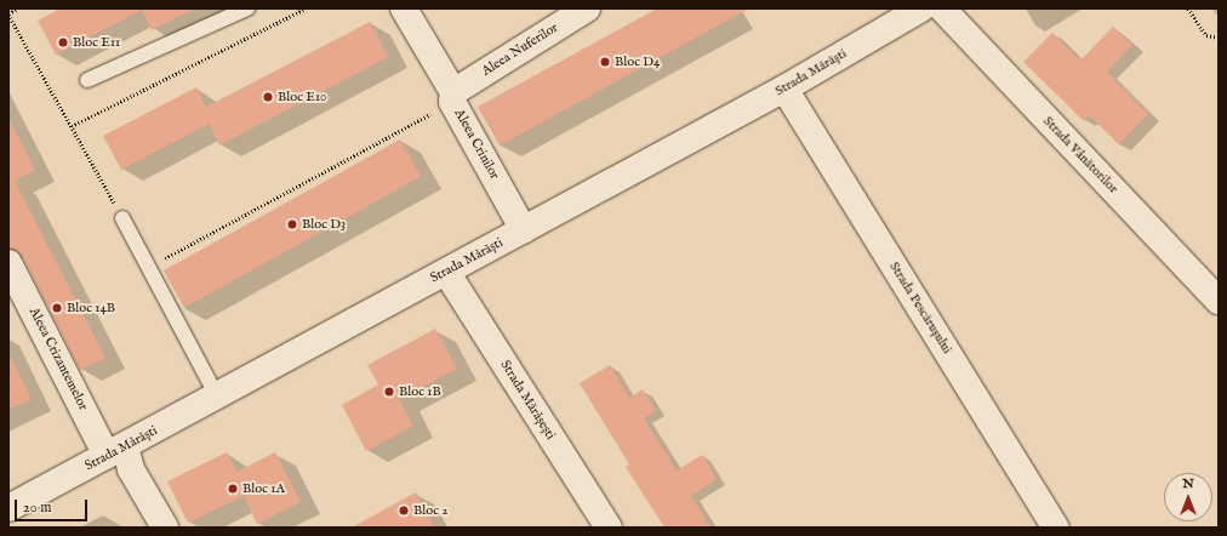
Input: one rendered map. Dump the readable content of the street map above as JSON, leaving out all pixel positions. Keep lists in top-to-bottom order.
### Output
{
  "streets": {
    "street": [
      "Aleea Nuferilor",
      "Strada Mărăști",
      "Aleea Crinilor",
      "Strada Vânătorilor",
      "Strada Pescărușului",
      "Aleea Crizantemelor",
      "Strada Mărășești"
    ]
  },
  "crossings": [
    ["Aleea Nuferilor", "Aleea Crinilor"],
    ["Strada Mărăști", "Aleea Crinilor"],
    ["Strada Mărăști", "Strada Pescărușului"],
    ["Strada Mărăști", "Aleea Crizantemelor"],
    ["Strada Mărăști", "Strada Mărășești"]
  ],
  "places": [
    "Bloc E11",
    "Bloc D4",
    "Bloc E10",
    "Bloc D3",
    "Bloc 14B",
    "Bloc 1B",
    "Bloc 1A",
    "Bloc 2"
  ],
  "scale_bar": "20 m",
  "north": "top"
}
